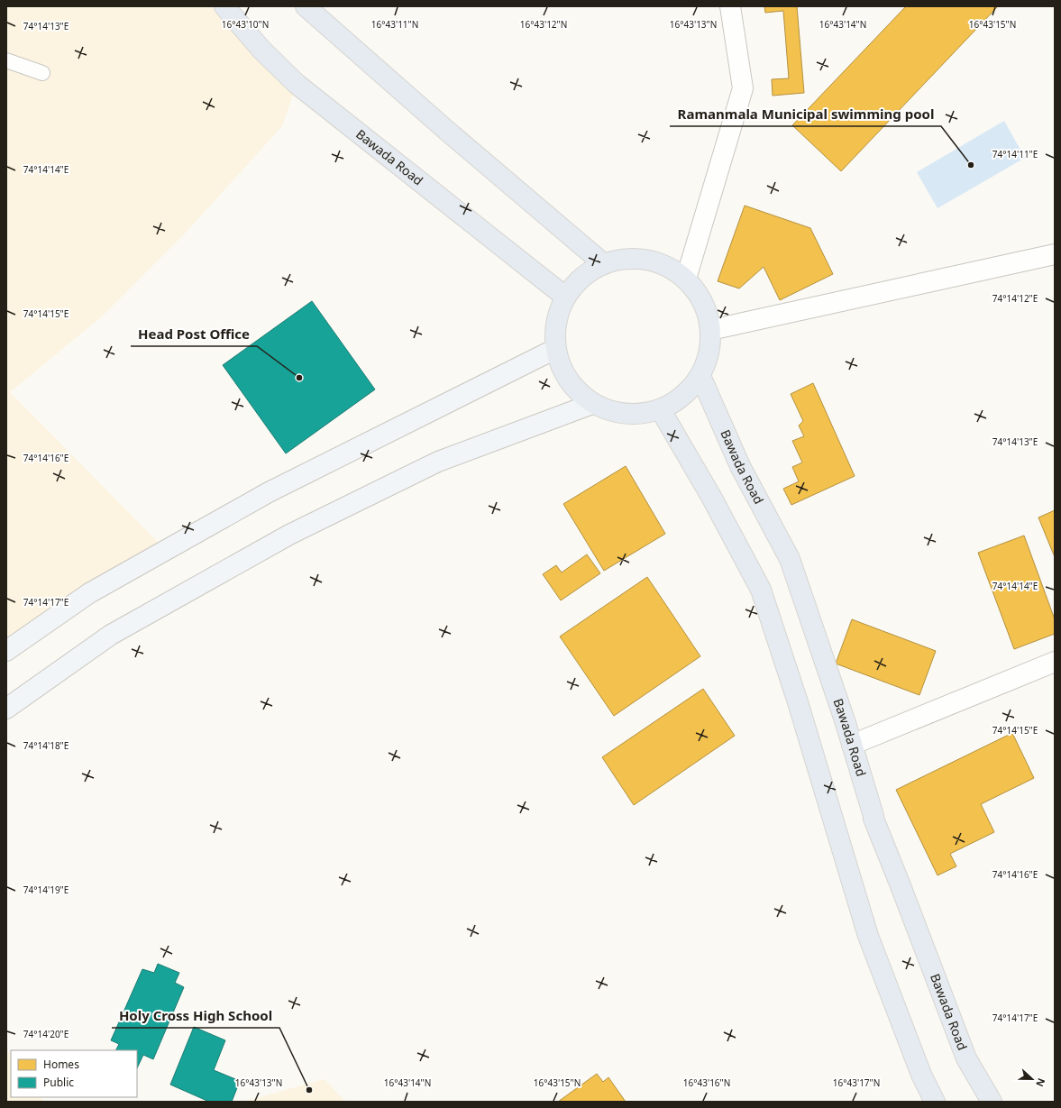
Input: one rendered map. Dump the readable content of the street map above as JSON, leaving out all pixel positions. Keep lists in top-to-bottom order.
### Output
{
  "streets": {
    "main road": ["Bawada Road"]
  },
  "places": ["Ramanmala Municipal swimming pool", "Head Post Office", "Holy Cross High School"],
  "legend": ["Homes", "Public"],
  "north": "right",
  "coordinates": [
    "16°43'11\"N",
    "16°43'13\"N",
    "16°43'15\"N",
    "16°43'10\"N",
    "16°43'12\"N",
    "16°43'14\"N",
    "74°14'13\"E",
    "74°14'11\"E",
    "74°14'14\"E",
    "74°14'12\"E",
    "74°14'15\"E",
    "74°14'16\"E",
    "74°14'17\"E",
    "74°14'18\"E",
    "74°14'19\"E",
    "74°14'20\"E",
    "16°43'16\"N",
    "16°43'17\"N"
  ]
}
